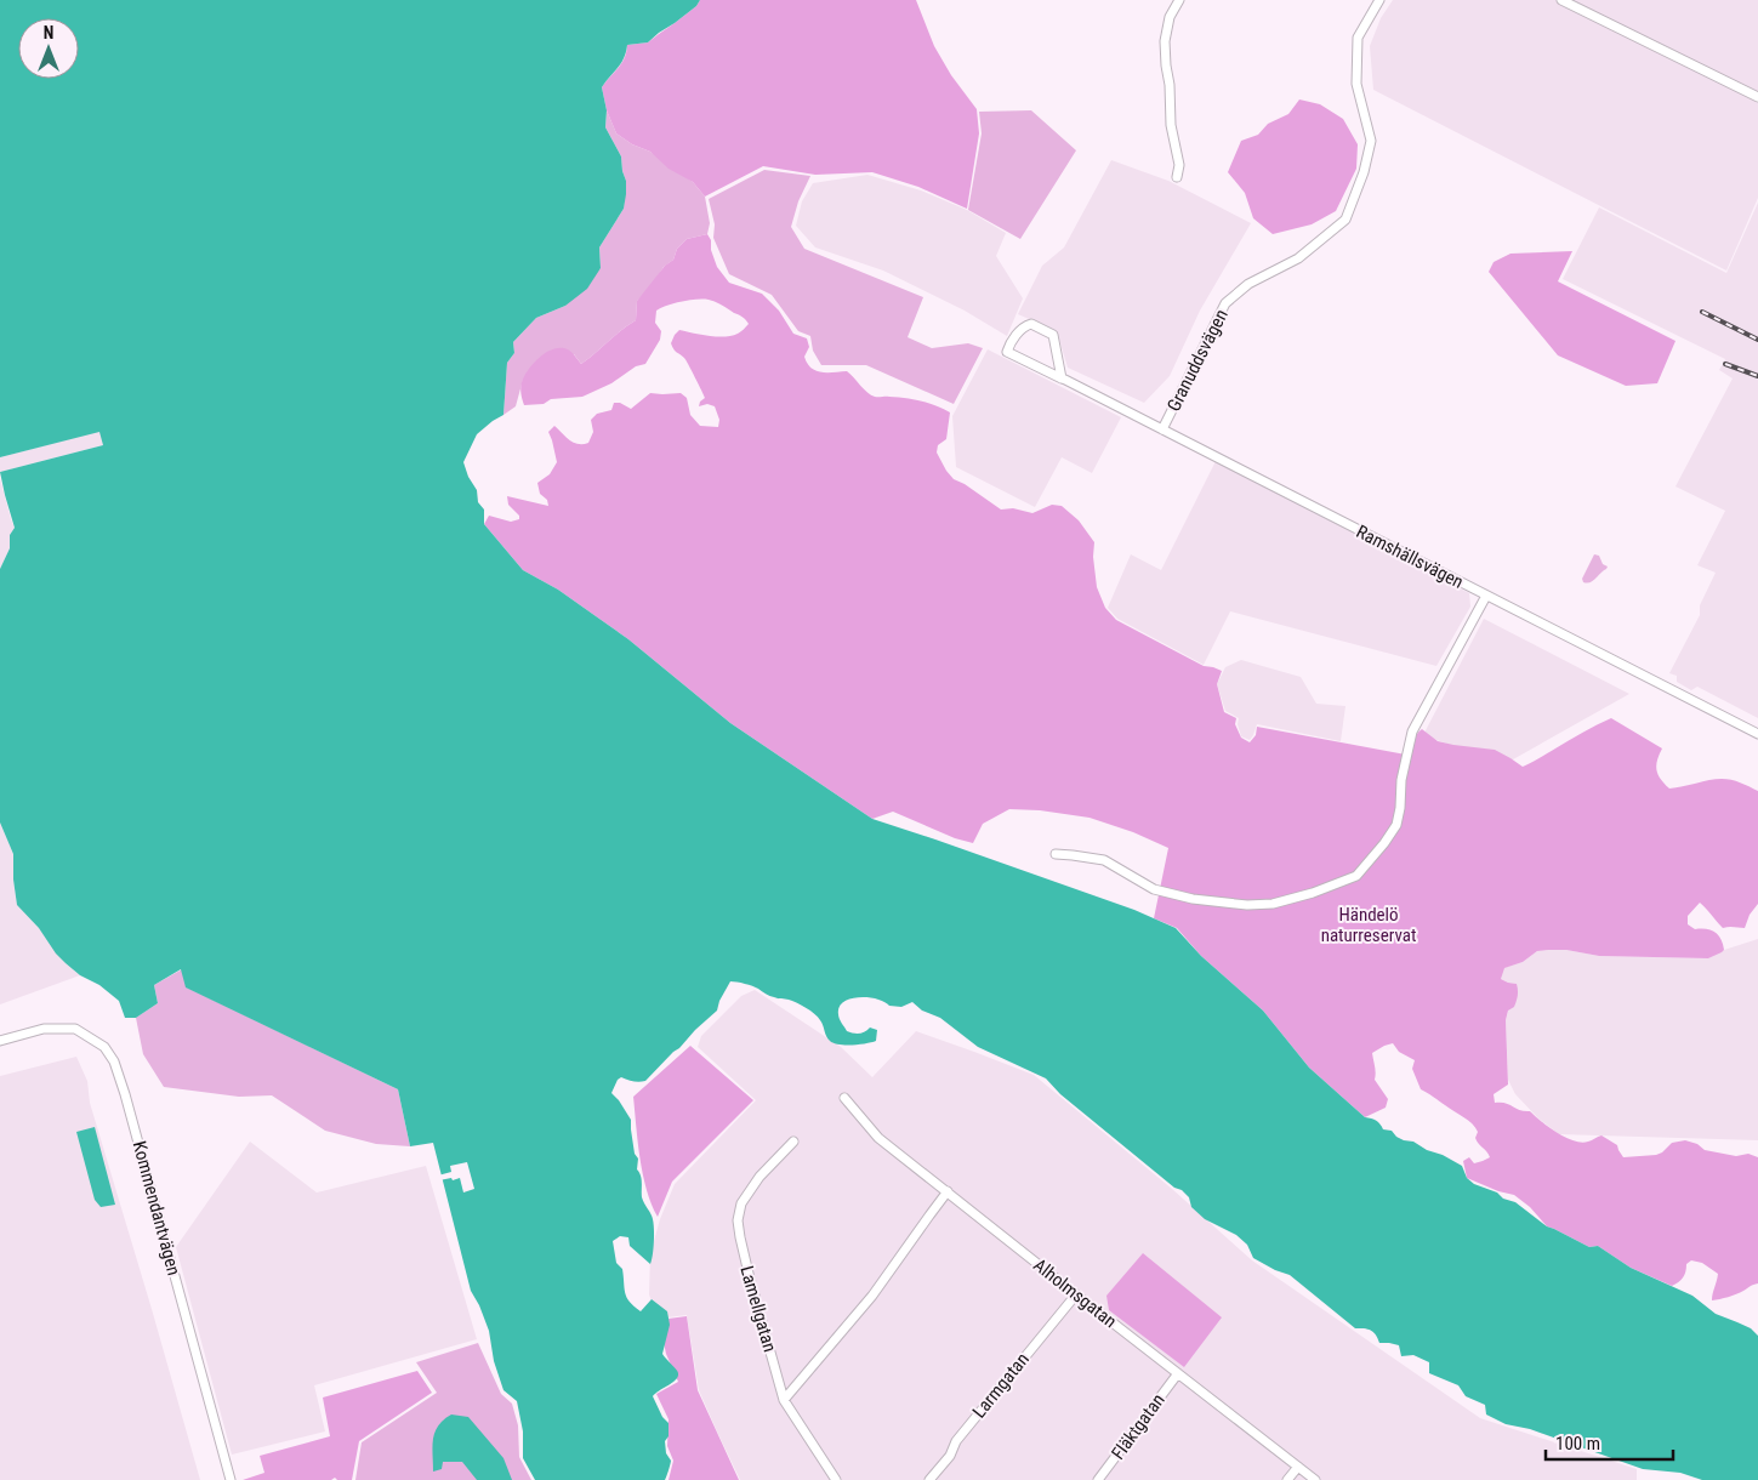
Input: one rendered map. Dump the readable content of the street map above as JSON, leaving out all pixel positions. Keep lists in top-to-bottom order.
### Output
{
  "streets": {
    "street": [
      "Granuddsvägen",
      "Ramshällsvägen",
      "Kommendantvägen",
      "Alholmsgatan",
      "Lamellgatan",
      "Larmgatan",
      "Fläktgatan"
    ]
  },
  "crossings": [
    ["Granuddsvägen", "Ramshällsvägen"],
    ["Alholmsgatan", "Larmgatan"],
    ["Alholmsgatan", "Fläktgatan"]
  ],
  "parks": ["Händelö naturreservat"],
  "scale_bar": "100 m",
  "north": "top"
}
